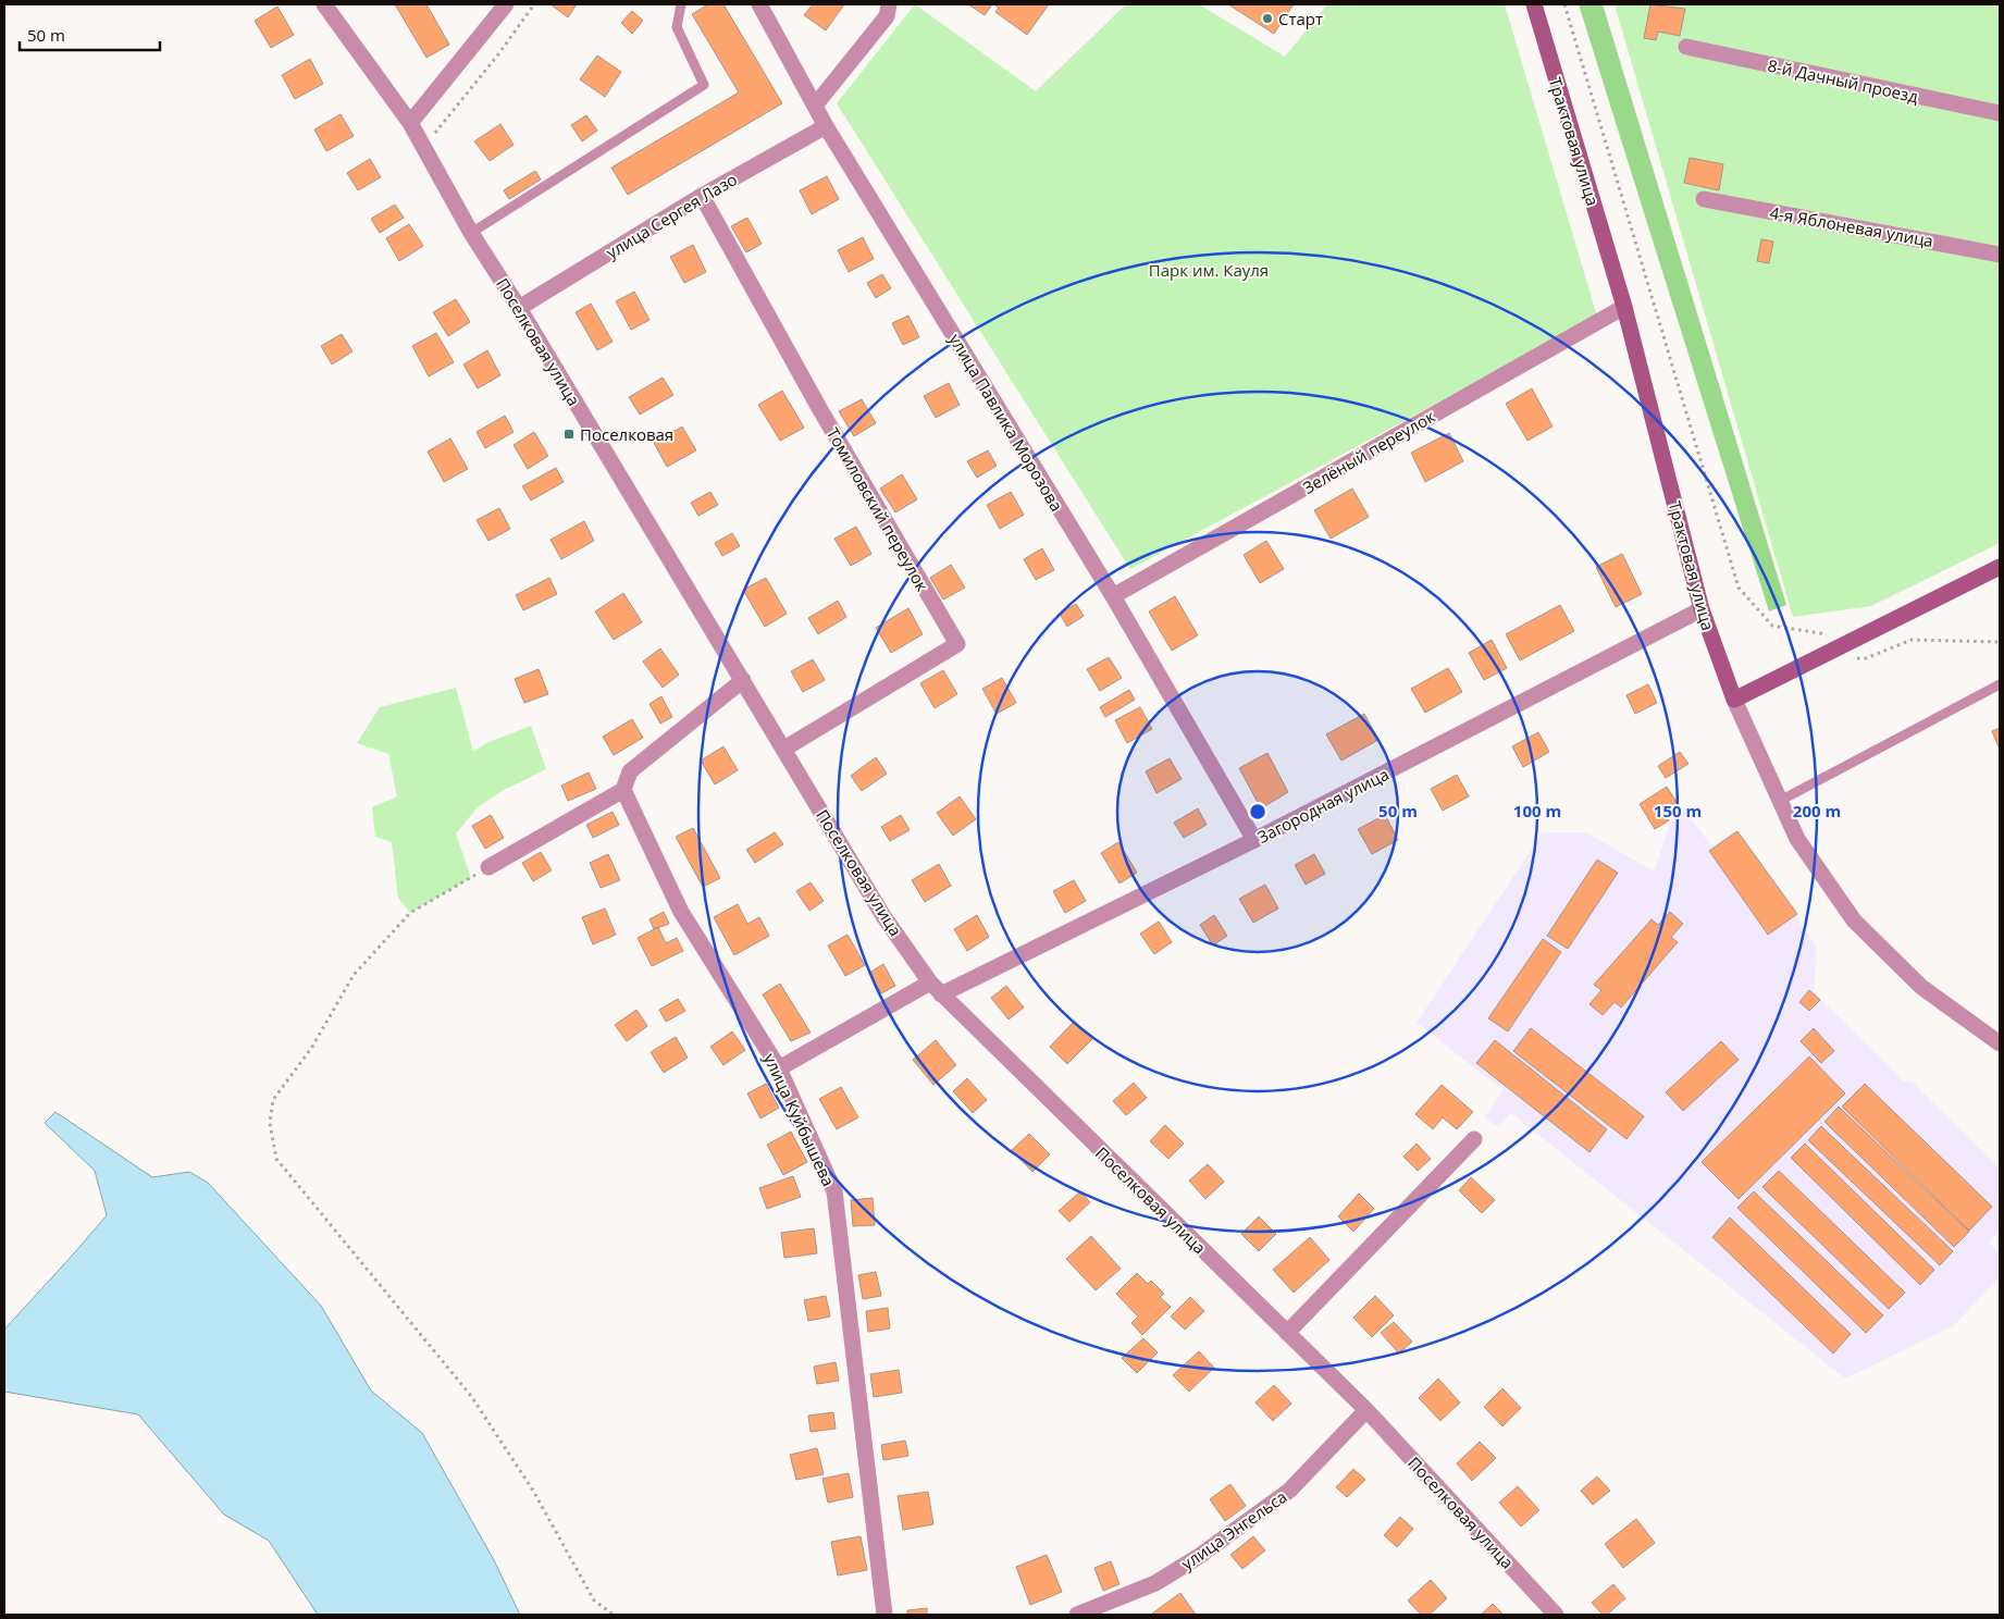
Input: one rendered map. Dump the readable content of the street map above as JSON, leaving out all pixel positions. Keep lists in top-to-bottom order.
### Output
{
  "streets": {
    "street": [
      "8-й Дачный проезд",
      "Трактовая улица",
      "улица Сергея Лазо",
      "4-я Яблоневая улица",
      "Поселковая улица",
      "улица Павлика Морозова",
      "Зелёный переулок",
      "Томиловский переулок",
      "Загородная улица",
      "улица Куйбышева",
      "улица Энгельса"
    ]
  },
  "crossings": [
    ["Трактовая улица", "Зелёный переулок"],
    ["Трактовая улица", "Загородная улица"],
    ["улица Сергея Лазо", "Поселковая улица"],
    ["улица Сергея Лазо", "улица Павлика Морозова"],
    ["улица Сергея Лазо", "Томиловский переулок"],
    ["Поселковая улица", "Томиловский переулок"],
    ["Поселковая улица", "Загородная улица"],
    ["Поселковая улица", "улица Энгельса"],
    ["улица Павлика Морозова", "Зелёный переулок"],
    ["улица Павлика Морозова", "Загородная улица"],
    ["Загородная улица", "улица Куйбышева"]
  ],
  "parks": ["Парк им. Кауля"],
  "places": {
    "other": ["Старт"],
    "transit": ["Поселковая"]
  },
  "scale_bar": "50 m",
  "rings": [
    "50 m",
    "100 m",
    "150 m",
    "200 m"
  ]
}
